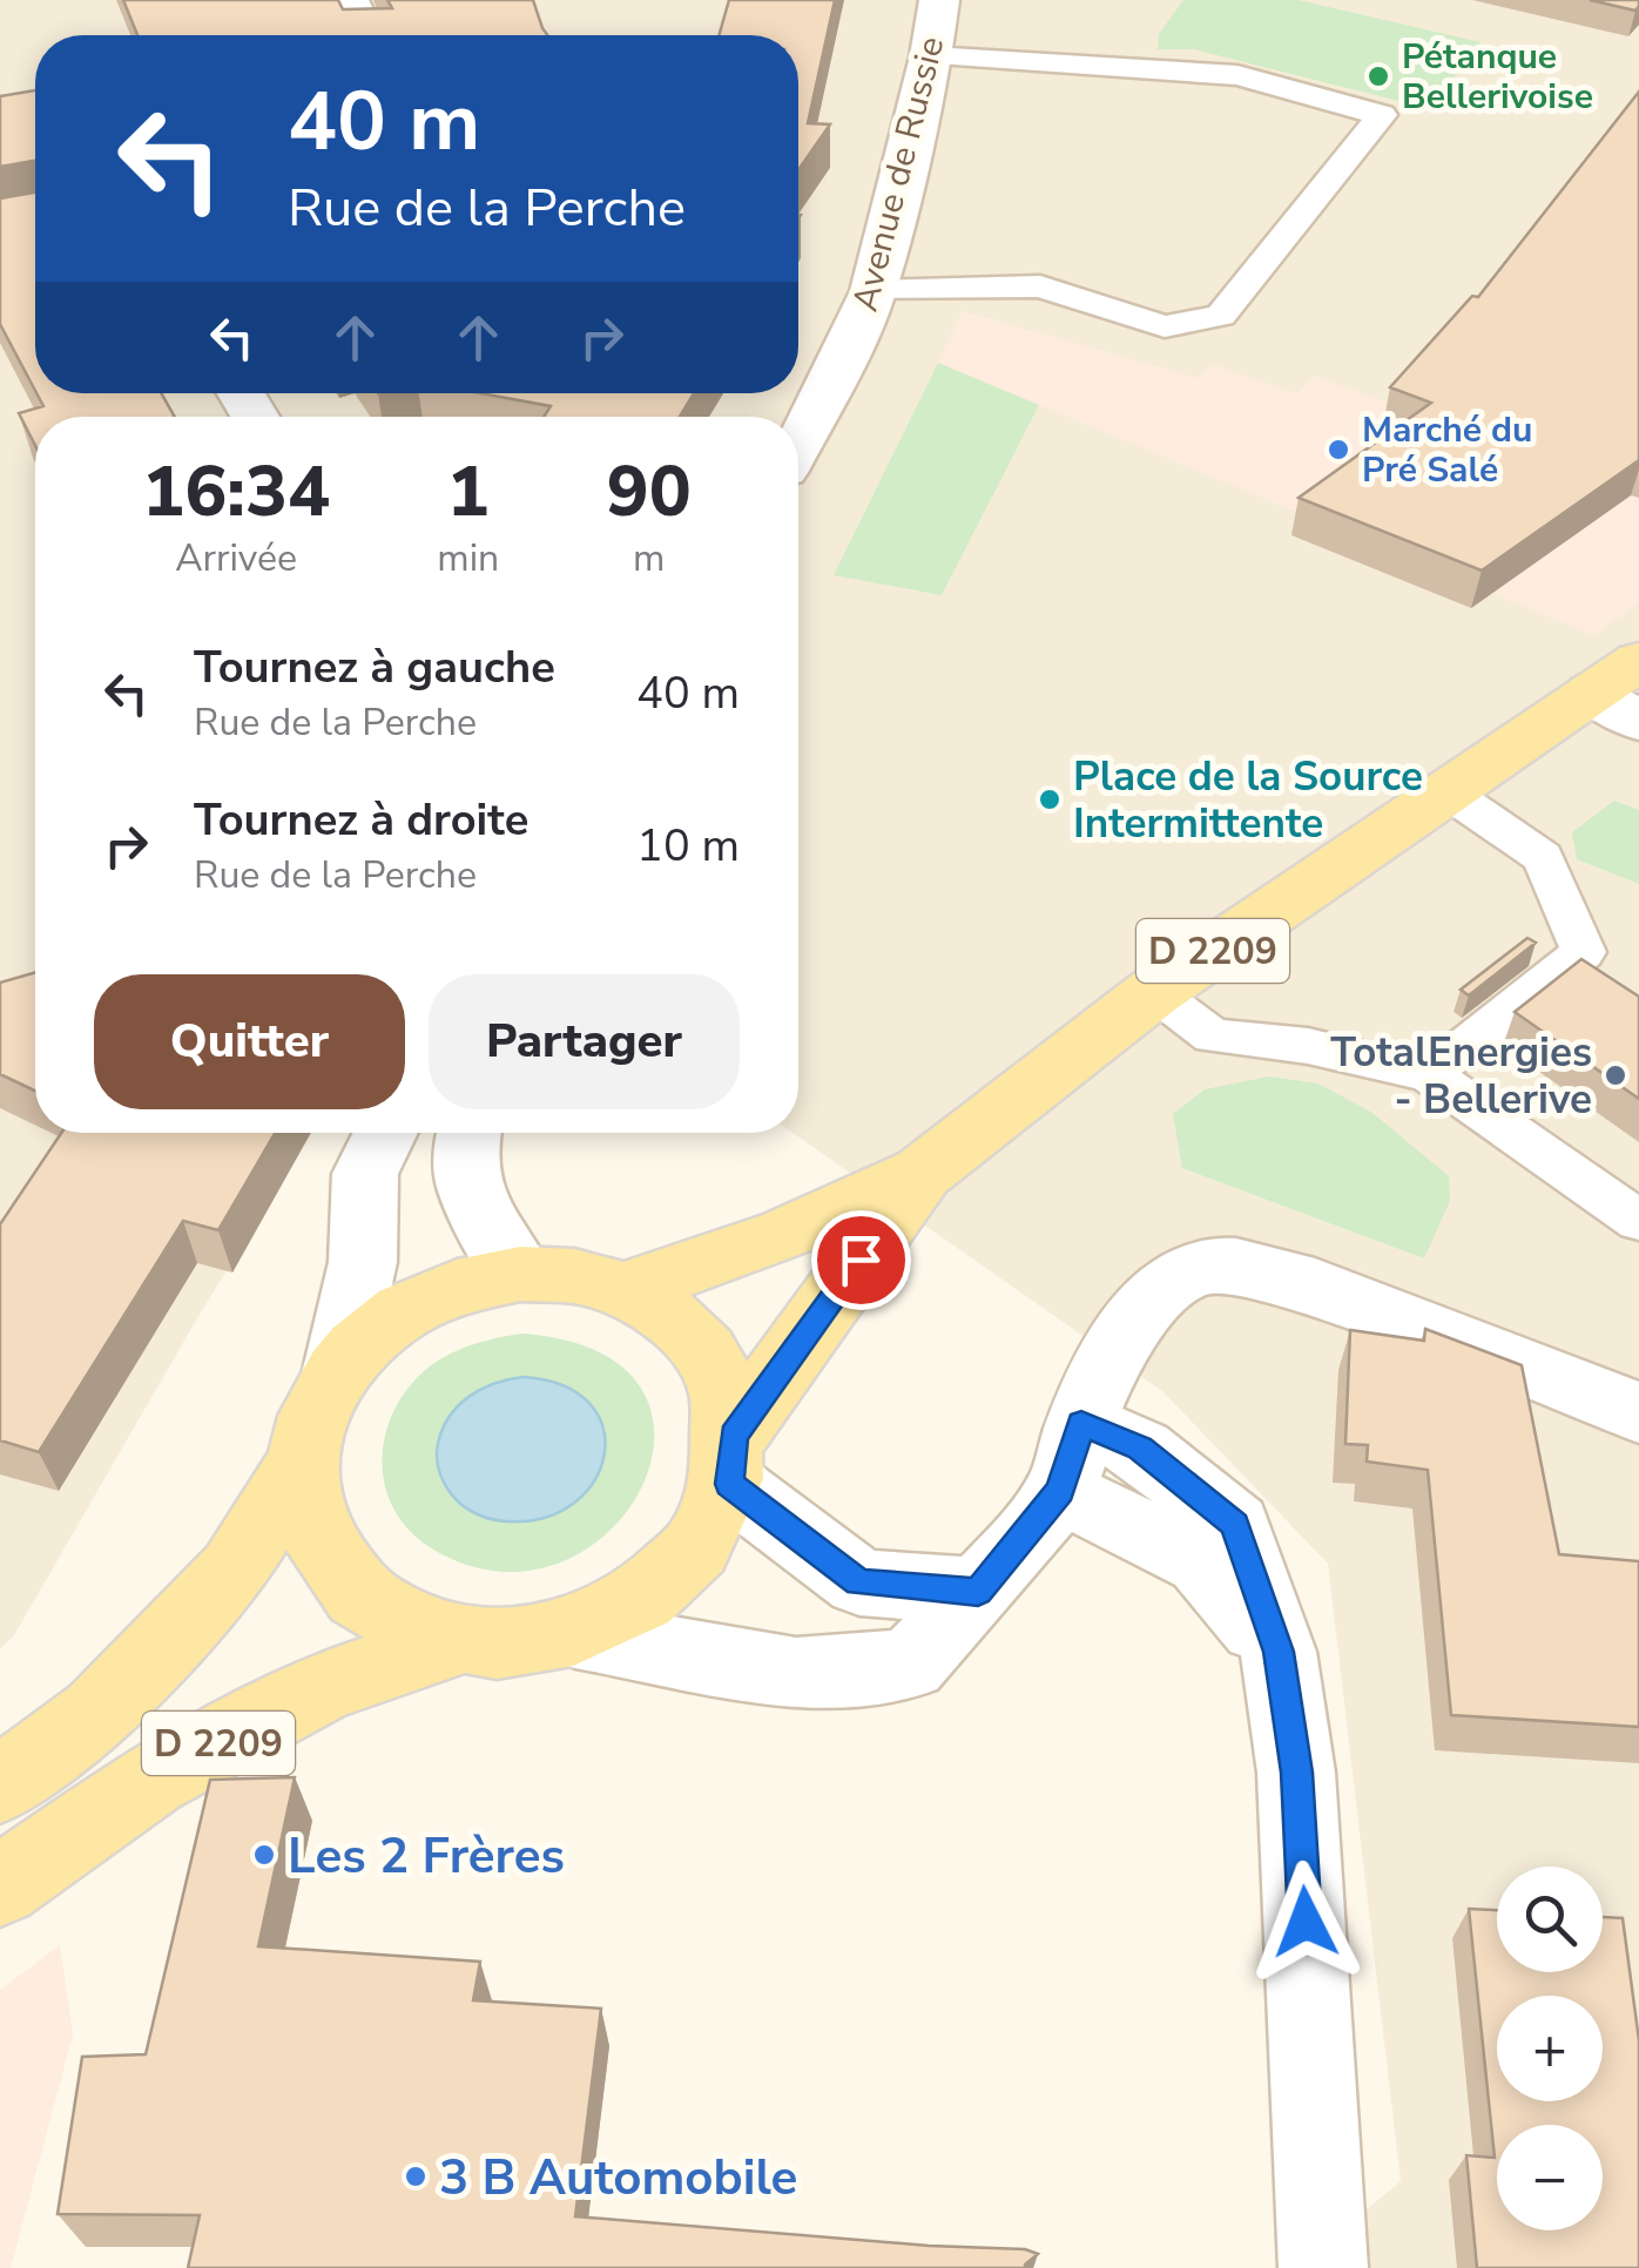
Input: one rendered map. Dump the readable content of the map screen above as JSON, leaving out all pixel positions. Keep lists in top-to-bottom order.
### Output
{
  "streets": {
    "main road": ["D 2209"],
    "street": ["Avenue de Russie"]
  },
  "places": [
    "Pétanque Bellerivoise",
    "Marché du Pré Salé",
    "Place de la Source Intermittente",
    "TotalEnergies - Bellerive",
    "Les 2 Frères",
    "3 B Automobile"
  ],
  "page": {
    "turn": ["40 m", "Rue de la Perche"],
    "eta": [
      "16:34",
      "Arrivée",
      "1",
      "min",
      "90",
      "m"
    ],
    "list": [
      {
        "name": "Tournez à gauche",
        "note": "Rue de la Perche",
        "value": "40 m"
      },
      {
        "name": "Tournez à droite",
        "note": "Rue de la Perche",
        "value": "10 m"
      }
    ],
    "buttons": ["Quitter", "Partager"],
    "map_buttons": ["+", "−"]
  }
}
